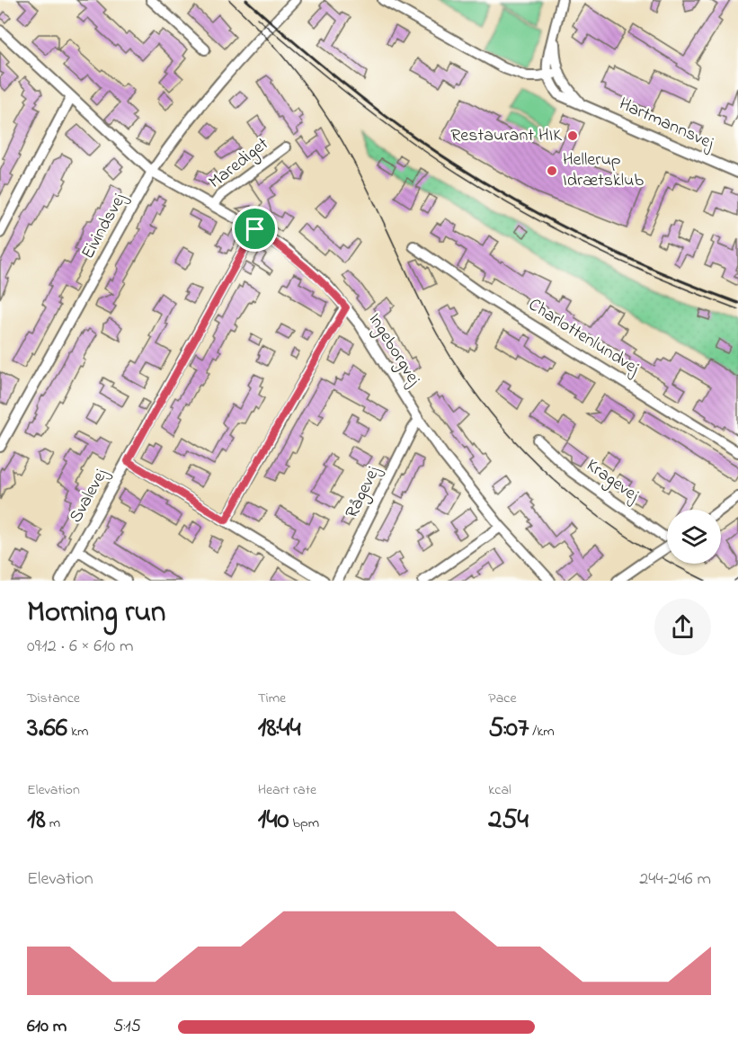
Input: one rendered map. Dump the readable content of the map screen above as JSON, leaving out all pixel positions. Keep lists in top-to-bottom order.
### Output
{
  "streets": {
    "street": [
      "Hartmannsvej",
      "Marediget",
      "Eivindsvej",
      "Charlottenlundvej",
      "Ingeborgvej",
      "Kragevej",
      "Rågevej",
      "Svalevej"
    ]
  },
  "crossings": [
    ["Marediget", "Ingeborgvej"],
    ["Eivindsvej", "Ingeborgvej"],
    ["Ingeborgvej", "Rågevej"],
    ["Ingeborgvej", "Svalevej"]
  ],
  "places": ["Restaurant HIK", "Hellerup Idrætsklub"],
  "page": {
    "heading": ["Morning run", "09:12 · 6 × 610 m"],
    "stats": [
      ["Distance", "3.66 km"],
      ["Time", "18:44"],
      ["Pace", "5:07 /km"],
      ["Elevation", "18 m"],
      ["Heart rate", "140 bpm"],
      ["kcal", "254"]
    ],
    "chart": ["Elevation", "244–246 m"],
    "list": [
      {
        "name": "610 m",
        "note": "5:15"
      }
    ]
  }
}
